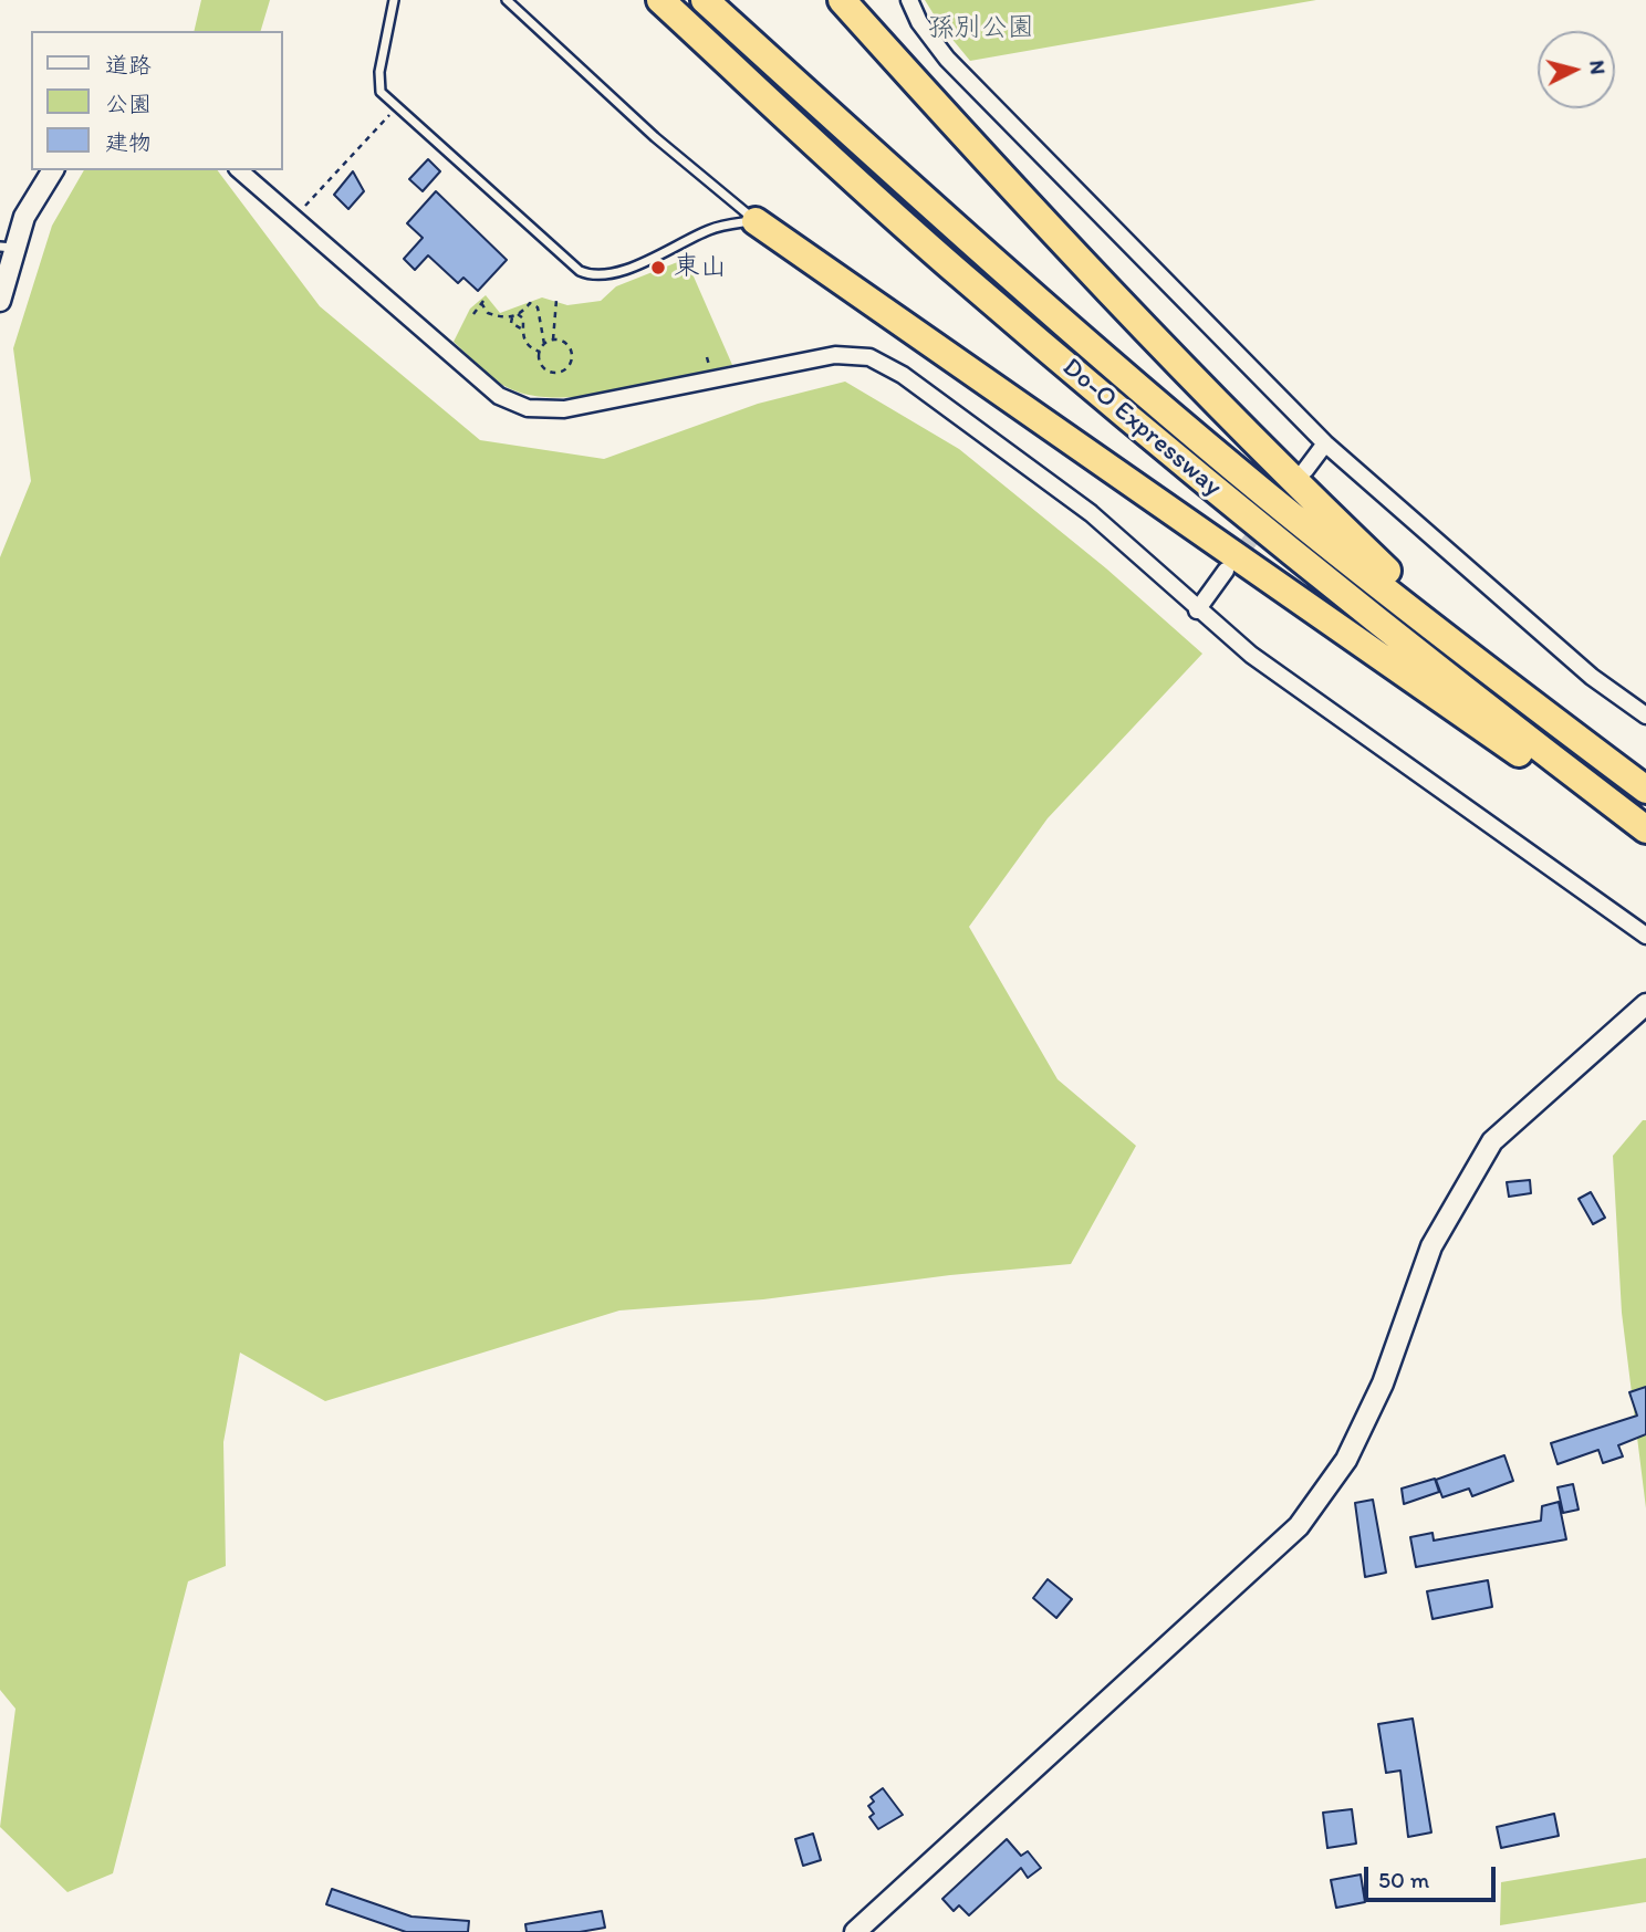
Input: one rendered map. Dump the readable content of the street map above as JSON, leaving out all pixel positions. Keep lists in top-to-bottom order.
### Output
{
  "streets": {
    "highway": ["Do-O Expressway"]
  },
  "parks": ["孫別公園"],
  "places": ["東山"],
  "legend": ["道路", "公園", "建物"],
  "scale_bar": "50 m",
  "north": "right"
}
